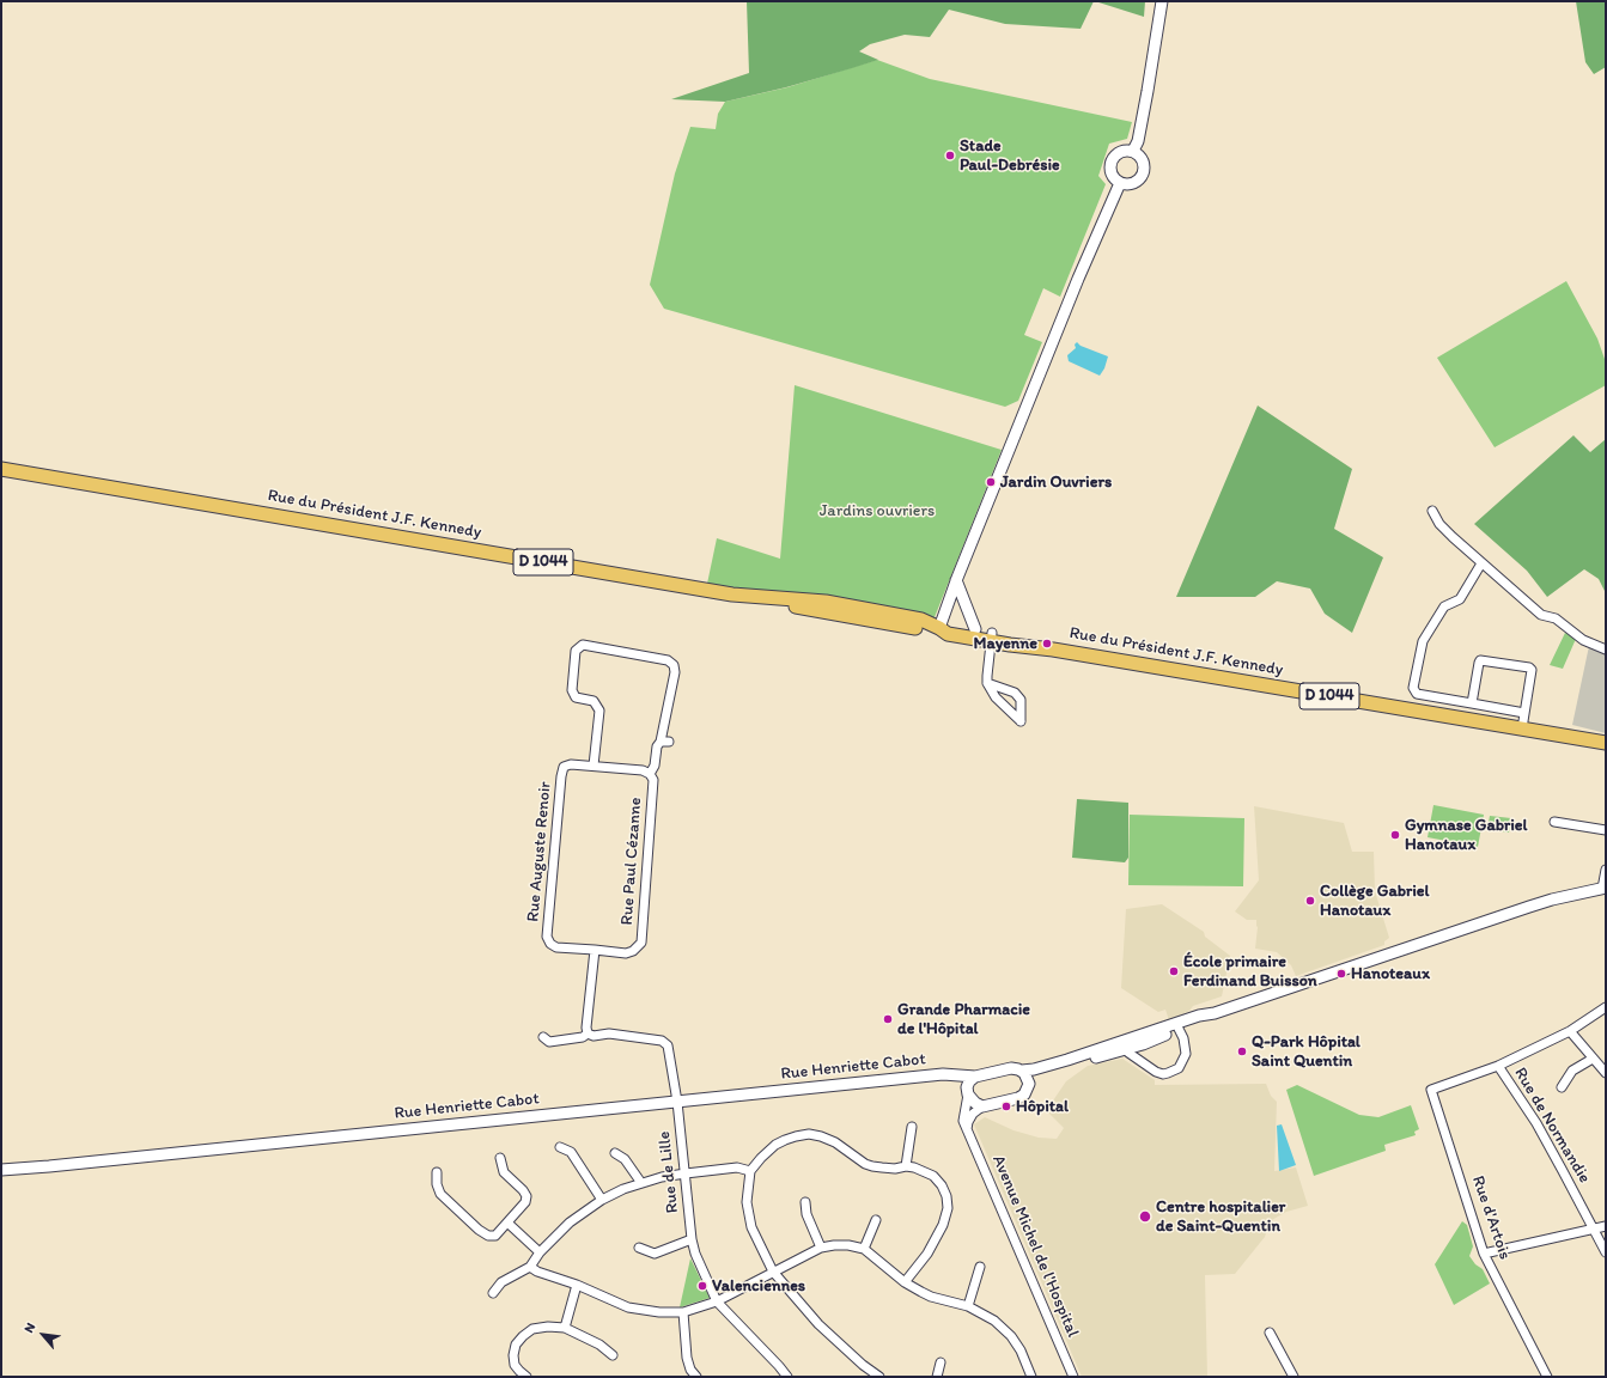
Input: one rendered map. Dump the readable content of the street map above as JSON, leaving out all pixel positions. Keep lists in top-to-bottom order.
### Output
{
  "streets": {
    "main road": ["Rue du Président J.F. Kennedy", "D 1044"],
    "street": [
      "Rue Auguste Renoir",
      "Rue Paul Cézanne",
      "Rue Henriette Cabot",
      "Rue de Normandie",
      "Rue de Lille",
      "Rue d'Artois",
      "Avenue Michel de l'Hospital"
    ]
  },
  "crossings": [
    ["Rue Auguste Renoir", "Rue Paul Cézanne"],
    ["Rue Henriette Cabot", "Rue de Lille"],
    ["Rue Henriette Cabot", "Avenue Michel de l'Hospital"],
    ["Rue de Normandie", "Rue d'Artois"]
  ],
  "parks": ["Jardins ouvriers"],
  "places": [
    "Stade Paul-Debrésie",
    "Jardin Ouvriers",
    "Mayenne",
    "Gymnase Gabriel Hanotaux",
    "Collège Gabriel Hanotaux",
    "École primaire Ferdinand Buisson",
    "Hanoteaux",
    "Grande Pharmacie de l'Hôpital",
    "Q-Park Hôpital Saint Quentin",
    "Hôpital",
    "Centre hospitalier de Saint-Quentin",
    "Valenciennes"
  ],
  "north": "top left"
}
